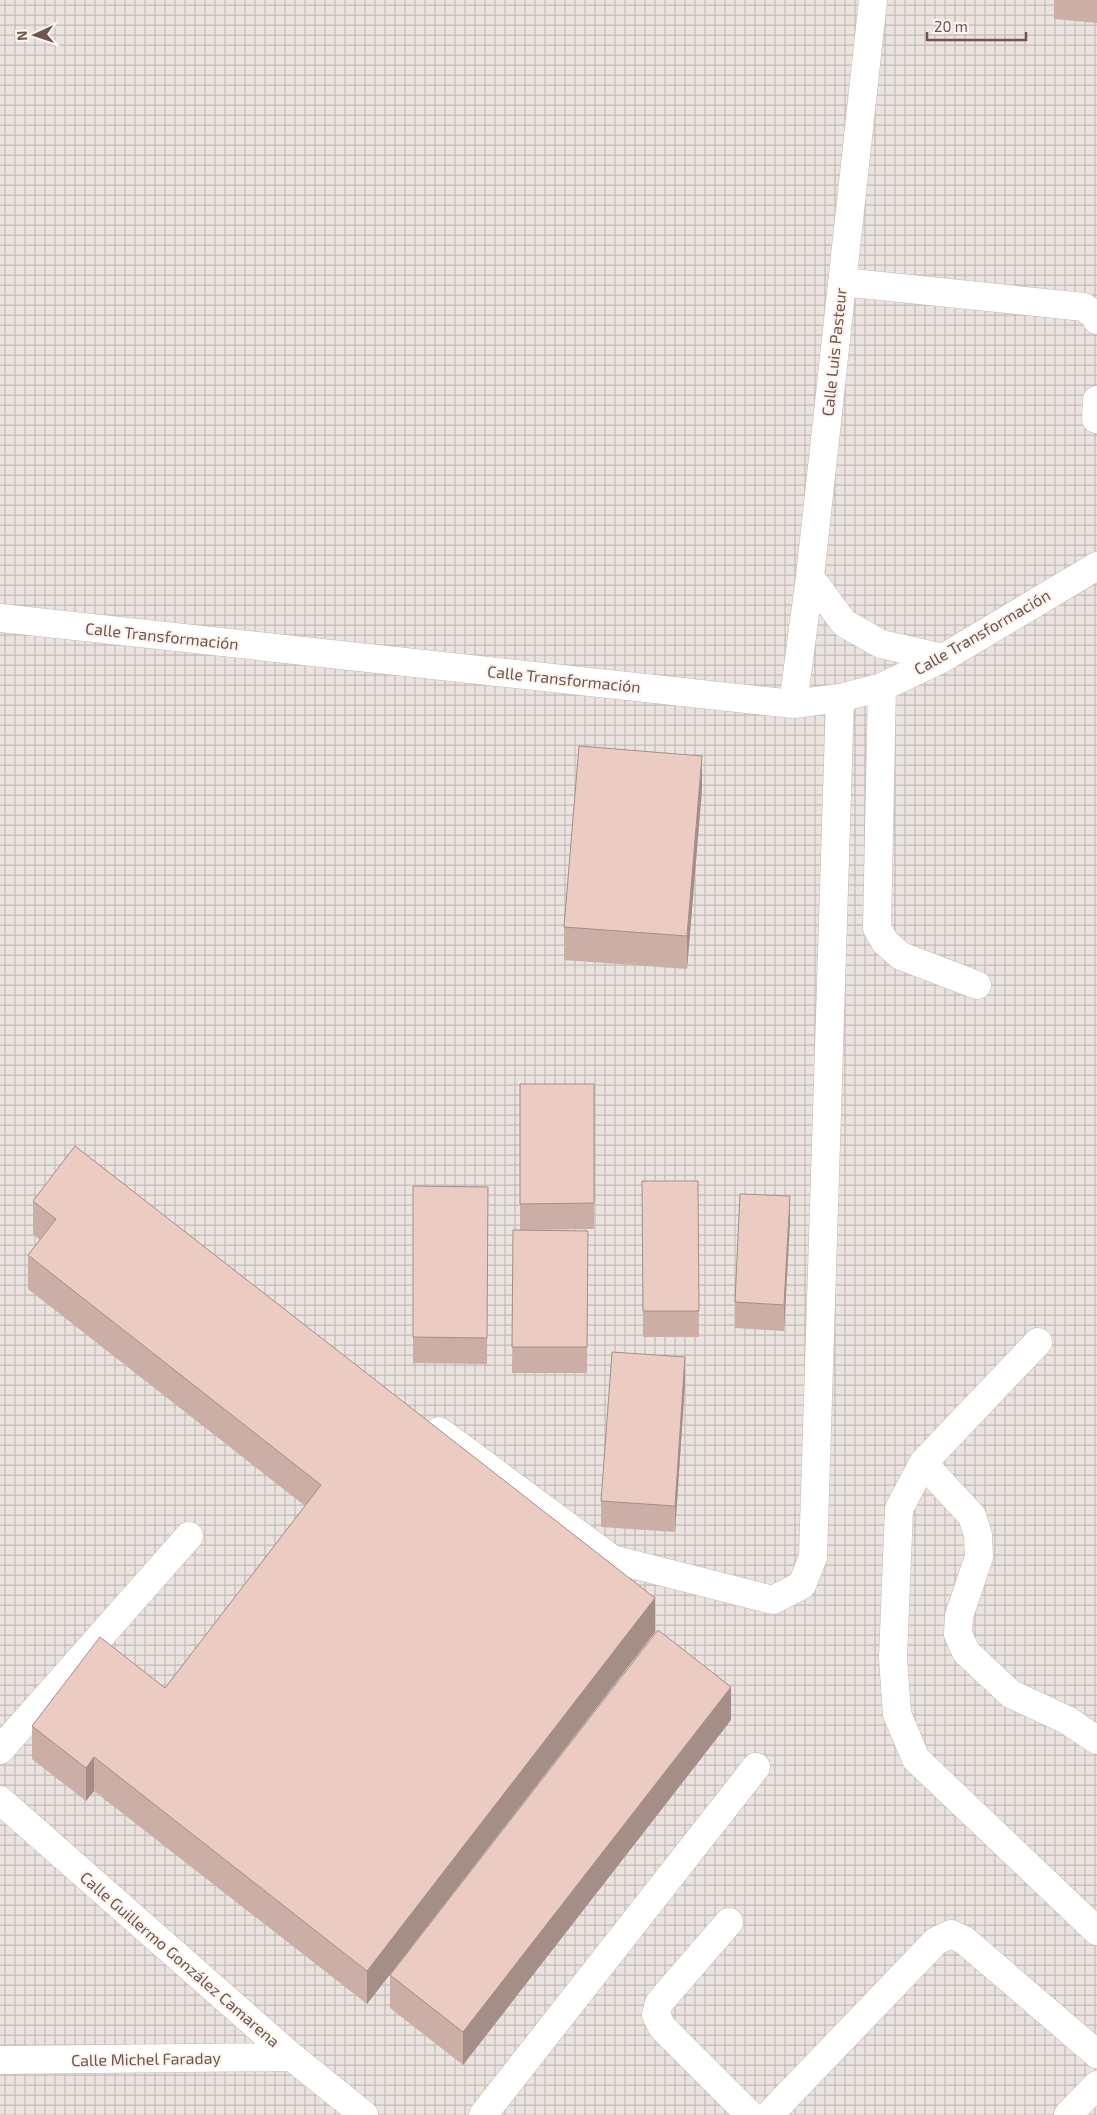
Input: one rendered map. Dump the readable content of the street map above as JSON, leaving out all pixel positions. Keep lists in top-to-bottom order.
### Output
{
  "streets": {
    "street": [
      "Calle Luis Pasteur",
      "Calle Transformación",
      "Calle Guillermo González Camarena",
      "Calle Michel Faraday"
    ]
  },
  "crossings": [
    ["Calle Luis Pasteur", "Calle Transformación"],
    ["Calle Guillermo González Camarena", "Calle Michel Faraday"]
  ],
  "scale_bar": "20 m",
  "north": "left"
}
